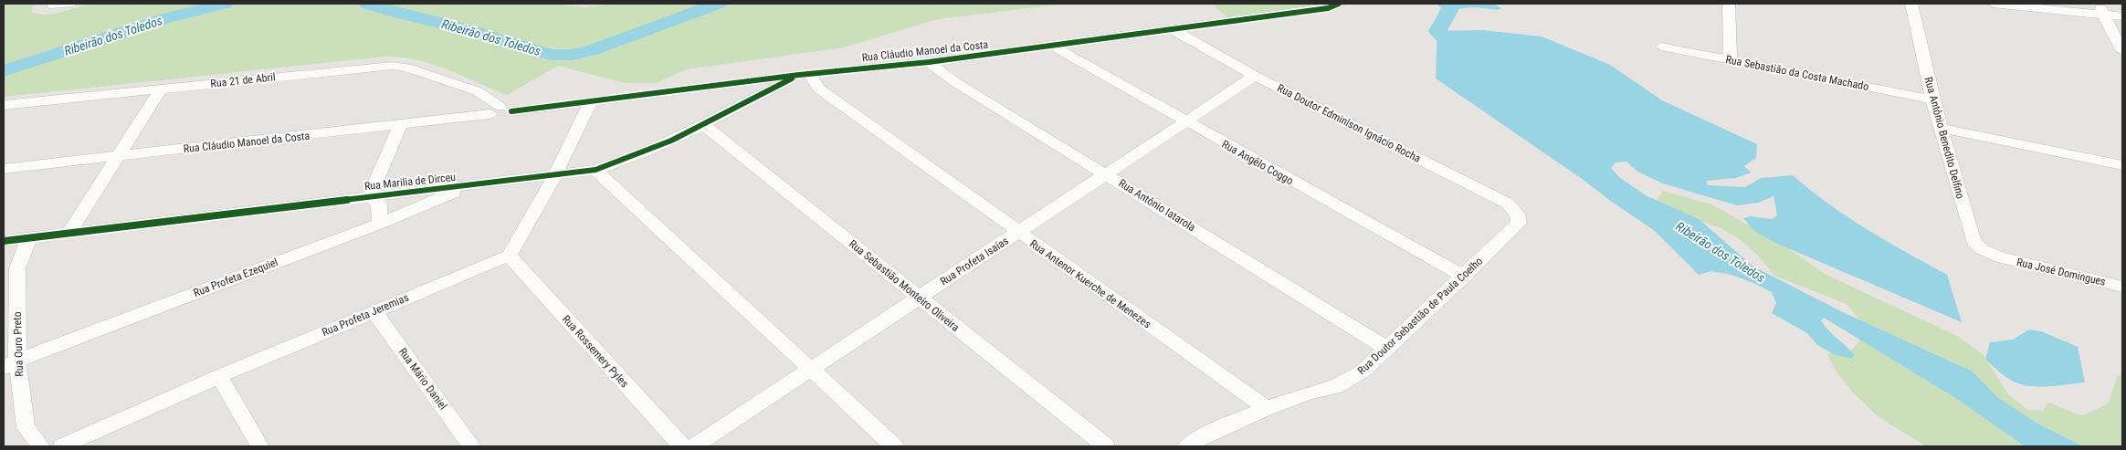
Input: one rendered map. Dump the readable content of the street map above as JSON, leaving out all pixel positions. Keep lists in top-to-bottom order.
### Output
{
  "streets": {
    "street": [
      "Rua Cláudio Manoel da Costa",
      "Rua Sebastião da Costa Machado",
      "Rua 21 de Abril",
      "Rua Doutor Edminlson Ignácio Rocha",
      "Rua Antônio Benedito Delfino",
      "Rua Angêlo Coggo",
      "Rua Marilia de Dirceu",
      "Rua Antônio Iatarola",
      "Rua Profeta Isaías",
      "Rua José Domingues",
      "Rua Profeta Ezequiel",
      "Rua Antenor Kuerche de Menezes",
      "Rua Sebastião Monteiro Oliveira",
      "Rua Profeta Jeremias",
      "Rua Doutor Sebastião de Paula Coelho",
      "Rua Ouro Preto",
      "Rua Rossemery Pyles",
      "Rua Mário Daniel"
    ]
  },
  "crossings": [
    ["Rua Cláudio Manoel da Costa", "Rua 21 de Abril"],
    ["Rua Cláudio Manoel da Costa", "Rua Doutor Edminlson Ignácio Rocha"],
    ["Rua Cláudio Manoel da Costa", "Rua Angêlo Coggo"],
    ["Rua Cláudio Manoel da Costa", "Rua Marilia de Dirceu"],
    ["Rua Cláudio Manoel da Costa", "Rua Antônio Iatarola"],
    ["Rua Cláudio Manoel da Costa", "Rua Antenor Kuerche de Menezes"],
    ["Rua Sebastião da Costa Machado", "Rua Antônio Benedito Delfino"],
    ["Rua Doutor Edminlson Ignácio Rocha", "Rua Profeta Isaías"],
    ["Rua Doutor Edminlson Ignácio Rocha", "Rua Doutor Sebastião de Paula Coelho"],
    ["Rua Antônio Benedito Delfino", "Rua José Domingues"],
    ["Rua Angêlo Coggo", "Rua Profeta Isaías"],
    ["Rua Angêlo Coggo", "Rua Doutor Sebastião de Paula Coelho"],
    ["Rua Marilia de Dirceu", "Rua Profeta Ezequiel"],
    ["Rua Marilia de Dirceu", "Rua Antenor Kuerche de Menezes"],
    ["Rua Marilia de Dirceu", "Rua Sebastião Monteiro Oliveira"],
    ["Rua Marilia de Dirceu", "Rua Ouro Preto"],
    ["Rua Antônio Iatarola", "Rua Profeta Isaías"],
    ["Rua Antônio Iatarola", "Rua Doutor Sebastião de Paula Coelho"],
    ["Rua Profeta Isaías", "Rua Antenor Kuerche de Menezes"],
    ["Rua Profeta Isaías", "Rua Sebastião Monteiro Oliveira"],
    ["Rua Profeta Ezequiel", "Rua Ouro Preto"],
    ["Rua Antenor Kuerche de Menezes", "Rua Doutor Sebastião de Paula Coelho"],
    ["Rua Profeta Jeremias", "Rua Rossemery Pyles"],
    ["Rua Profeta Jeremias", "Rua Mário Daniel"]
  ],
  "water": ["Ribeirão dos Toledos"]
}
